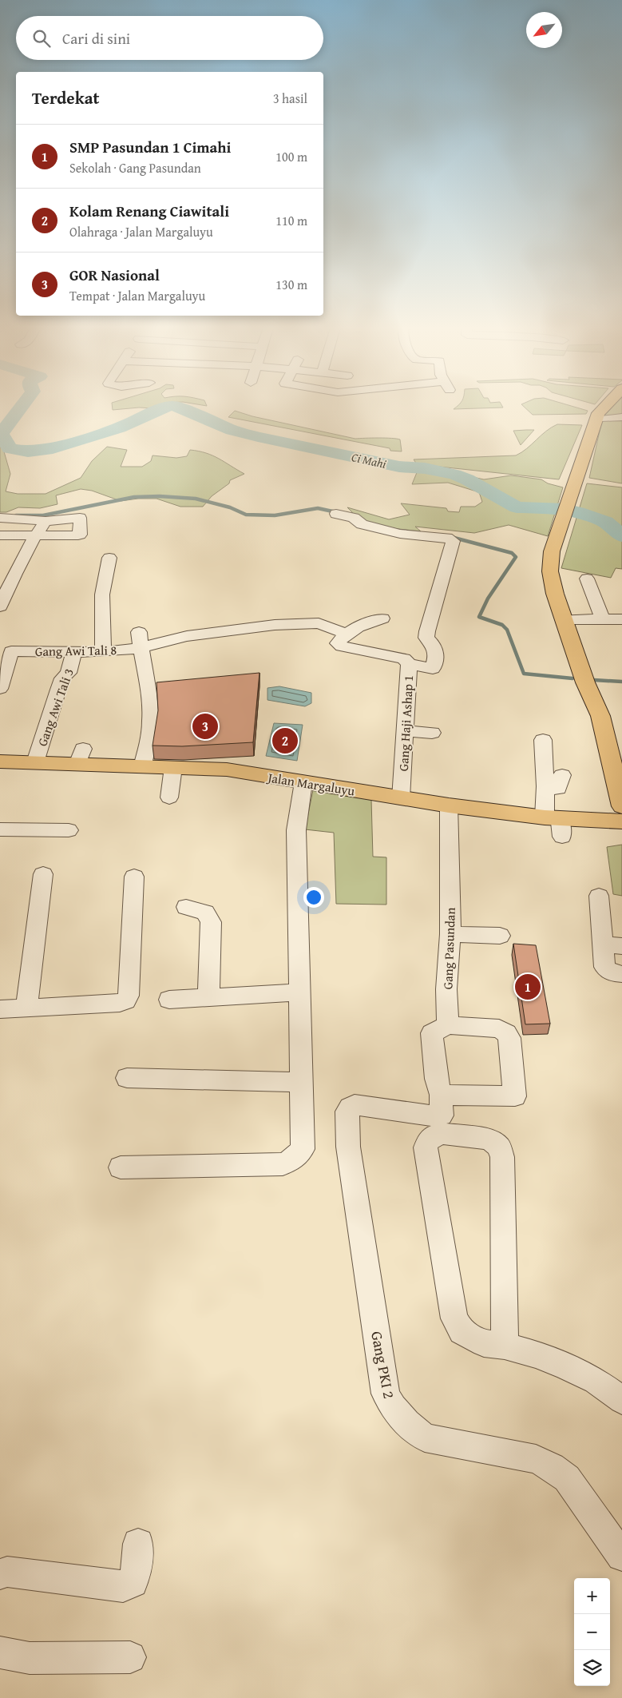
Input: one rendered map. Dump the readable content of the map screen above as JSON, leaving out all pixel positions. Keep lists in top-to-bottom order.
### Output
{
  "streets": {
    "main road": ["Jalan Margaluyu"],
    "street": [
      "Gang Awi Tali 8",
      "Gang Awi Tali 3",
      "Gang Haji Ashap 1",
      "Gang Pasundan",
      "Gang PKI 2"
    ]
  },
  "crossings": [
    ["Gang Awi Tali 8", "Gang Awi Tali 3"],
    ["Gang Awi Tali 8", "Gang Haji Ashap 1"],
    ["Gang Awi Tali 3", "Jalan Margaluyu"],
    ["Gang Haji Ashap 1", "Jalan Margaluyu"],
    ["Jalan Margaluyu", "Gang Pasundan"]
  ],
  "water": ["Ci Mahi"],
  "north": "bottom left",
  "page": {
    "search": "Cari di sini",
    "heading": ["Terdekat", "3 hasil"],
    "list": [
      {
        "mark": "1",
        "name": "SMP Pasundan 1 Cimahi",
        "note": "Sekolah · Gang Pasundan",
        "value": "100 m"
      },
      {
        "mark": "2",
        "name": "Kolam Renang Ciawitali",
        "note": "Olahraga · Jalan Margaluyu",
        "value": "110 m"
      },
      {
        "mark": "3",
        "name": "GOR Nasional",
        "note": "Tempat · Jalan Margaluyu",
        "value": "130 m"
      }
    ],
    "pins": ["3", "2", "1"],
    "map_buttons": ["+", "−"]
  }
}
